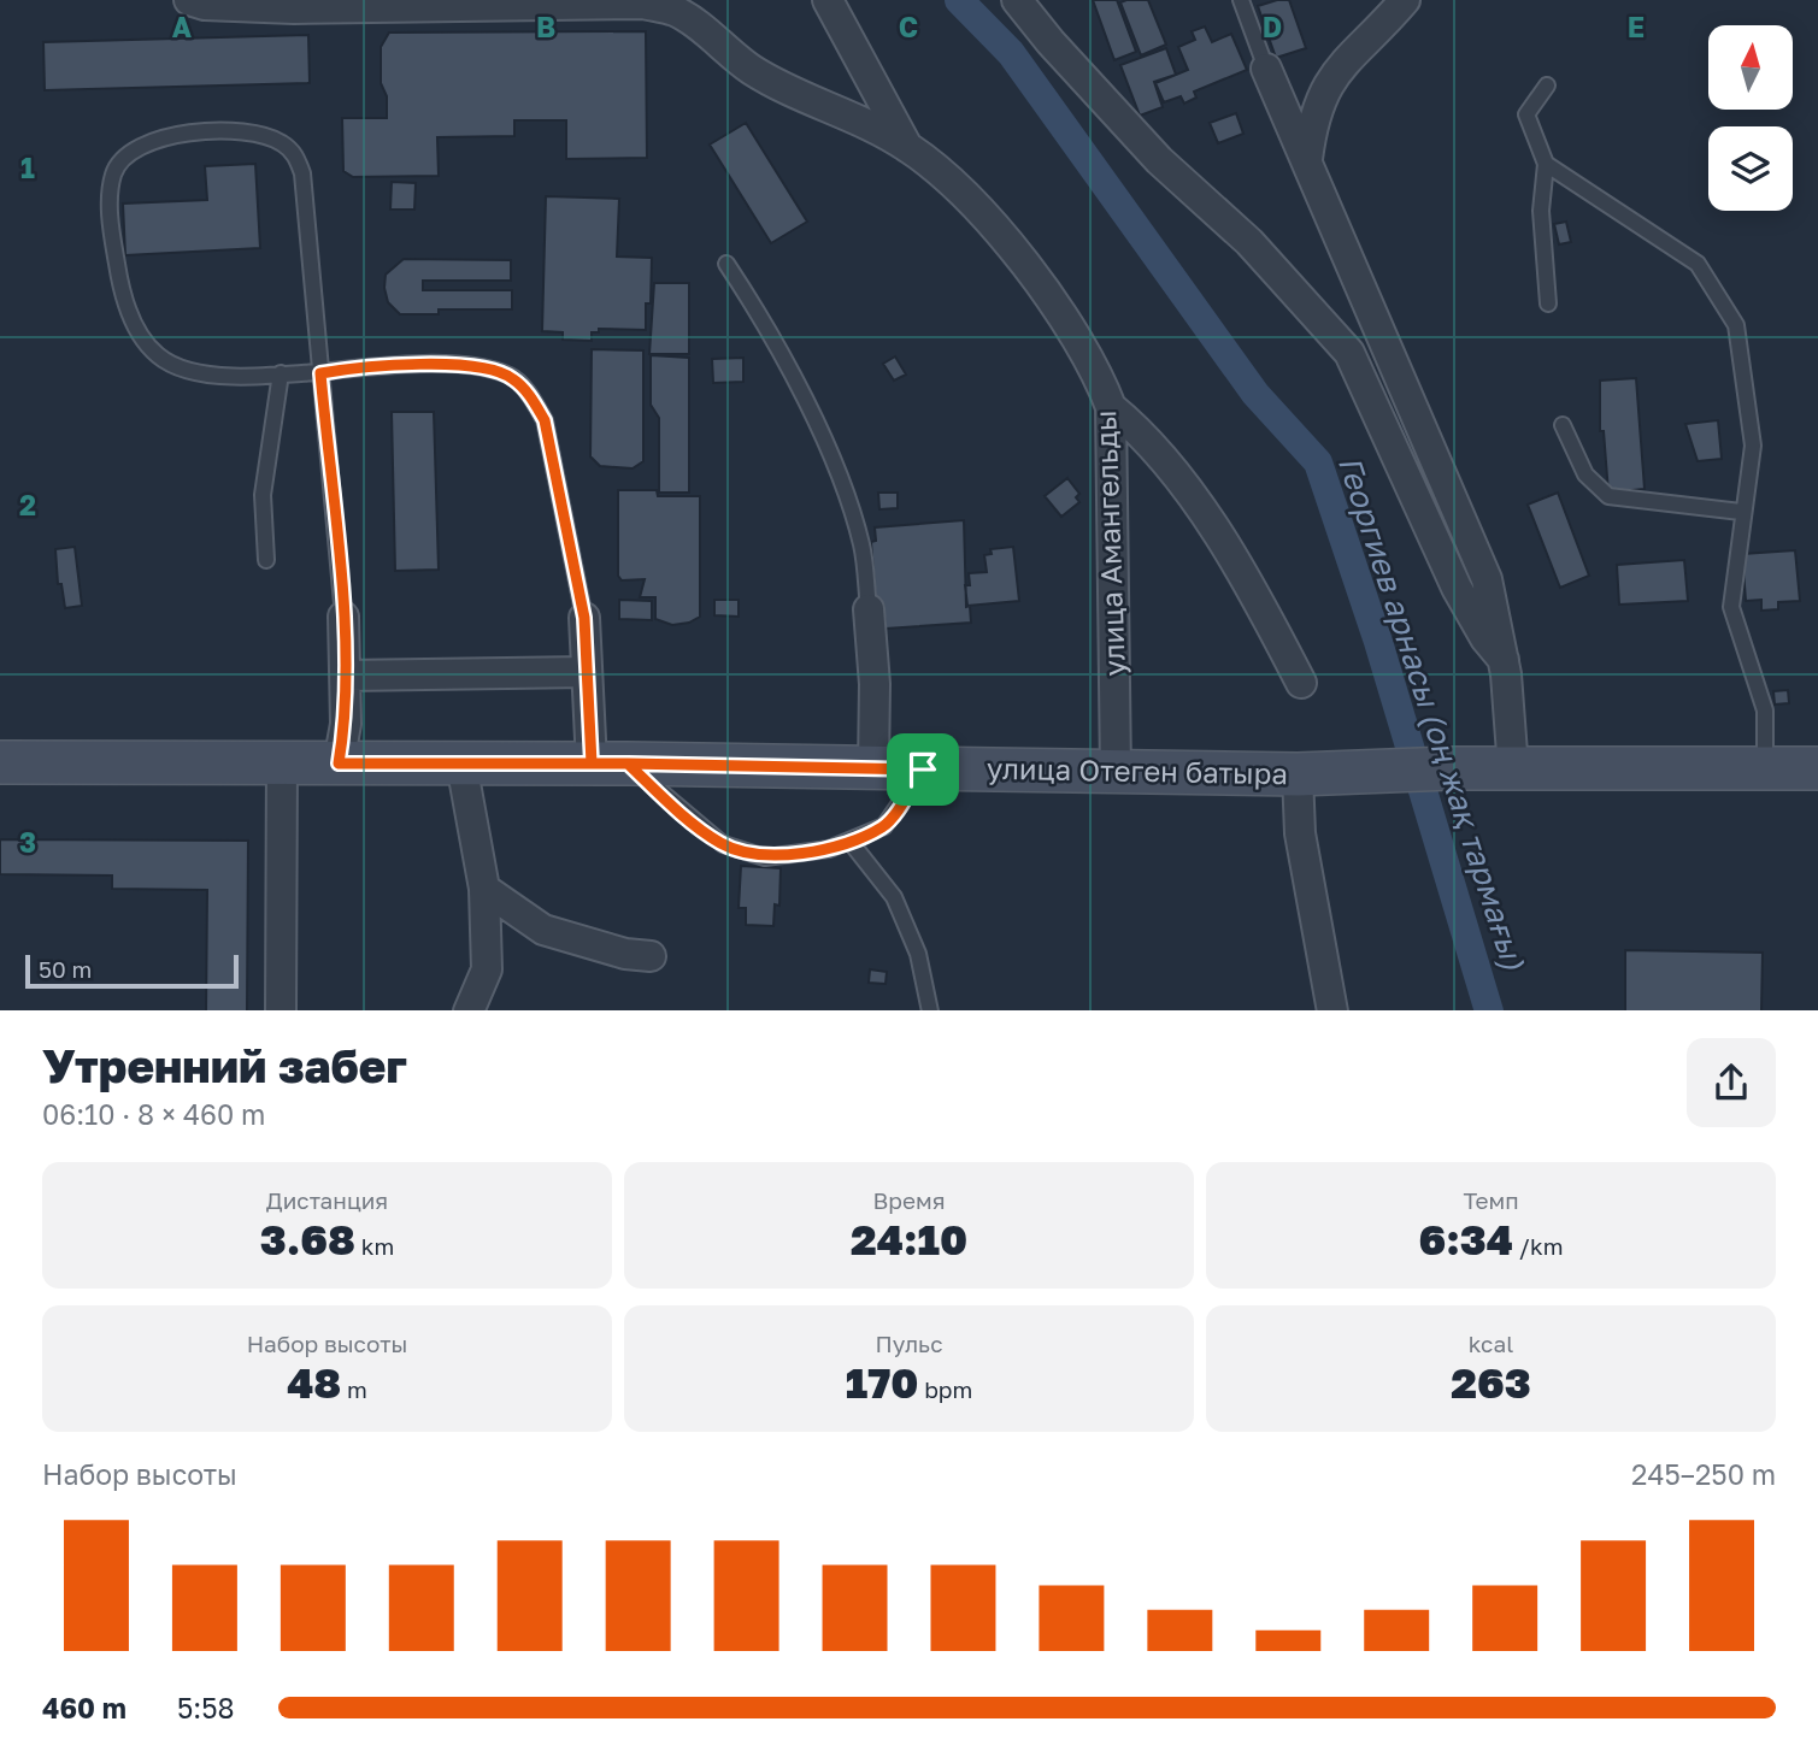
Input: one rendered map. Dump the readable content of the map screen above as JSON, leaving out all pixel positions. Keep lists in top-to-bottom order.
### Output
{
  "streets": {
    "main road": ["улица Отеген батыра"],
    "street": ["улица Амангельды"]
  },
  "crossings": [
    ["улица Амангельды", "улица Отеген батыра"]
  ],
  "water": ["Георгиев арнасы (оң жақ тармағы)"],
  "scale_bar": "50 m",
  "north": "top",
  "page": {
    "scale": "50 m",
    "heading": ["Утренний забег", "06:10 · 8 × 460 m"],
    "stats": [
      ["Дистанция", "3.68 km"],
      ["Время", "24:10"],
      ["Темп", "6:34 /km"],
      ["Набор высоты", "48 m"],
      ["Пульс", "170 bpm"],
      ["kcal", "263"]
    ],
    "chart": ["Набор высоты", "245–250 m"],
    "list": [
      {
        "name": "460 m",
        "note": "5:58"
      }
    ]
  },
  "grid": {
    "columns": [
      "A",
      "B",
      "C",
      "D",
      "E"
    ],
    "rows": ["1", "2", "3"]
  }
}
